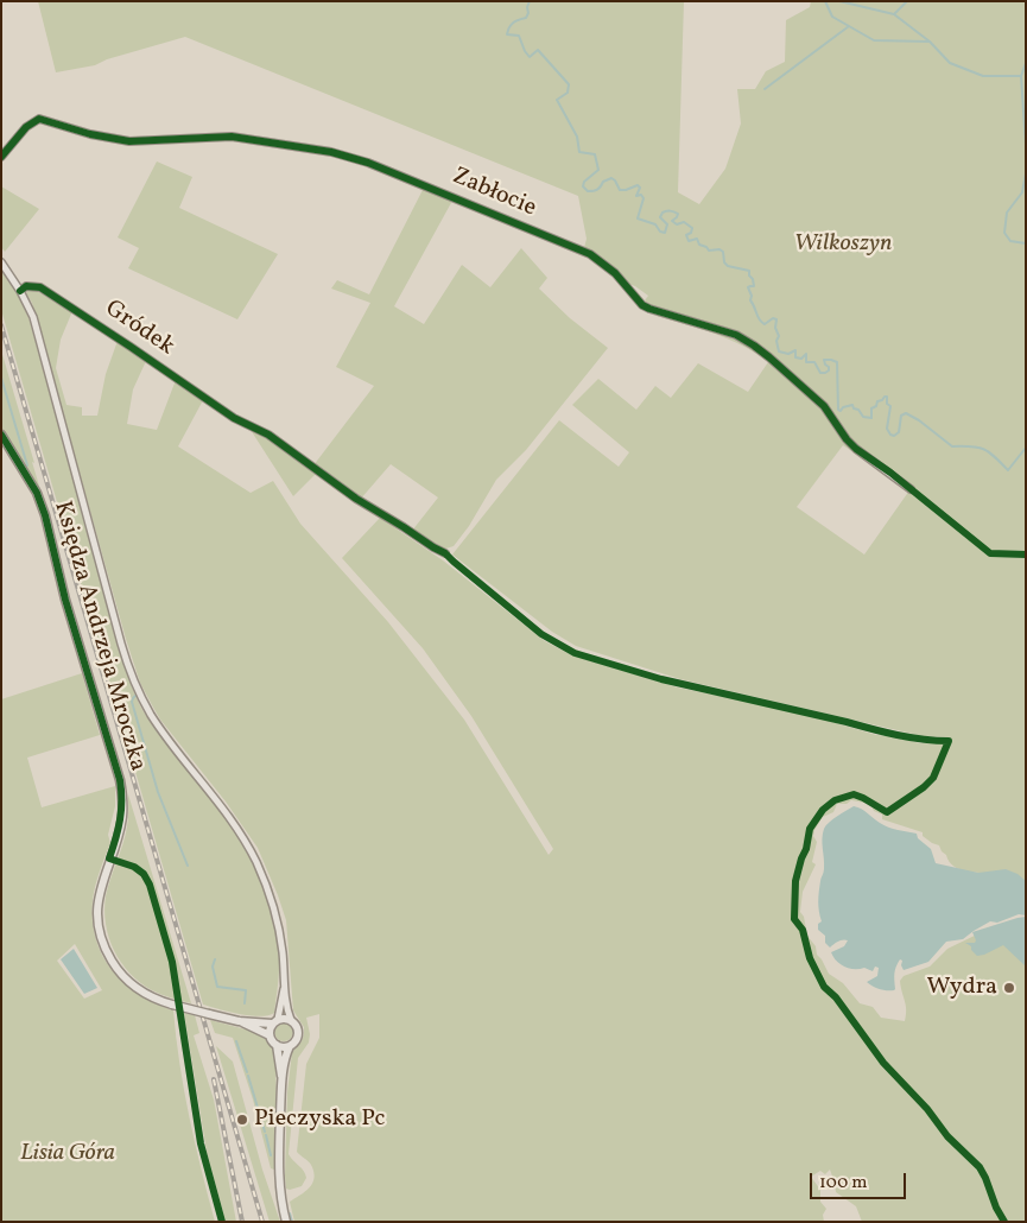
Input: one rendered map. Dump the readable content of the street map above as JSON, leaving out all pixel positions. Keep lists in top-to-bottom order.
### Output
{
  "streets": {
    "street": ["Zabłocie", "Gródek", "Księdza Andrzeja Mroczka"]
  },
  "parks": ["Wilkoszyn", "Lisia Góra"],
  "places": ["Wydra", "Pieczyska Pc"],
  "scale_bar": "100 m"
}
